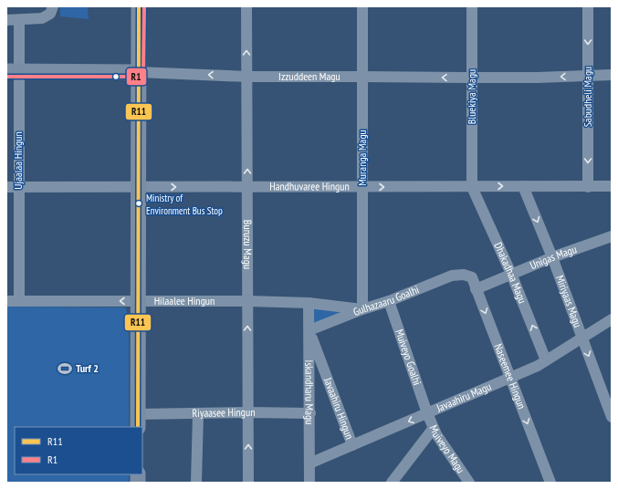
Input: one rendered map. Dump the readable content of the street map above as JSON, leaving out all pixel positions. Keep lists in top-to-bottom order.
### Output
{
  "streets": {
    "street": [
      "Izzuddeen Magu",
      "Bluekiya Magu",
      "Sabudheli Magu",
      "Muranga Magu",
      "Ujaalaa Hingun",
      "Handhuvaree Hingun",
      "Buruzu Magu",
      "Unigas Magu",
      "Dhakadhaa Magu",
      "Gulhazaaru Goalhi",
      "Hilaalee Hingun",
      "Miriyaas Magu",
      "Muiveyo Goalhi",
      "Naseemee Hingun",
      "Iskandharu Magu",
      "Javaahiru Magu",
      "Javaahiru Hingun",
      "Riyaasee Hingun",
      "Muiveyo Magu"
    ]
  },
  "crossings": [
    ["Izzuddeen Magu", "Bluekiya Magu"],
    ["Izzuddeen Magu", "Sabudheli Magu"],
    ["Izzuddeen Magu", "Muranga Magu"],
    ["Izzuddeen Magu", "Ujaalaa Hingun"],
    ["Izzuddeen Magu", "Buruzu Magu"],
    ["Bluekiya Magu", "Handhuvaree Hingun"],
    ["Bluekiya Magu", "Dhakadhaa Magu"],
    ["Sabudheli Magu", "Handhuvaree Hingun"],
    ["Muranga Magu", "Handhuvaree Hingun"],
    ["Muranga Magu", "Gulhazaaru Goalhi"],
    ["Muranga Magu", "Hilaalee Hingun"],
    ["Ujaalaa Hingun", "Handhuvaree Hingun"],
    ["Ujaalaa Hingun", "Hilaalee Hingun"],
    ["Handhuvaree Hingun", "Buruzu Magu"],
    ["Handhuvaree Hingun", "Dhakadhaa Magu"],
    ["Handhuvaree Hingun", "Miriyaas Magu"],
    ["Buruzu Magu", "Hilaalee Hingun"],
    ["Buruzu Magu", "Riyaasee Hingun"],
    ["Unigas Magu", "Dhakadhaa Magu"],
    ["Unigas Magu", "Miriyaas Magu"],
    ["Unigas Magu", "Naseemee Hingun"],
    ["Dhakadhaa Magu", "Javaahiru Magu"],
    ["Gulhazaaru Goalhi", "Hilaalee Hingun"],
    ["Gulhazaaru Goalhi", "Muiveyo Goalhi"],
    ["Gulhazaaru Goalhi", "Naseemee Hingun"],
    ["Gulhazaaru Goalhi", "Iskandharu Magu"],
    ["Gulhazaaru Goalhi", "Javaahiru Hingun"],
    ["Hilaalee Hingun", "Iskandharu Magu"],
    ["Miriyaas Magu", "Javaahiru Magu"],
    ["Muiveyo Goalhi", "Javaahiru Magu"],
    ["Muiveyo Goalhi", "Muiveyo Magu"],
    ["Naseemee Hingun", "Javaahiru Magu"],
    ["Iskandharu Magu", "Javaahiru Magu"],
    ["Iskandharu Magu", "Javaahiru Hingun"],
    ["Iskandharu Magu", "Riyaasee Hingun"],
    ["Javaahiru Magu", "Javaahiru Hingun"],
    ["Javaahiru Magu", "Muiveyo Magu"]
  ],
  "one_way": [
    "Izzuddeen Magu",
    "Sabudheli Magu",
    "Handhuvaree Hingun",
    "Buruzu Magu",
    "Dhakadhaa Magu",
    "Miriyaas Magu",
    "Naseemee Hingun"
  ],
  "places": {
    "other": ["Ministry of Environment Bus Stop"],
    "sports": ["Turf 2"]
  },
  "lines": ["transit line R11", "transit line R1"],
  "legend": ["R11", "R1"]
}
